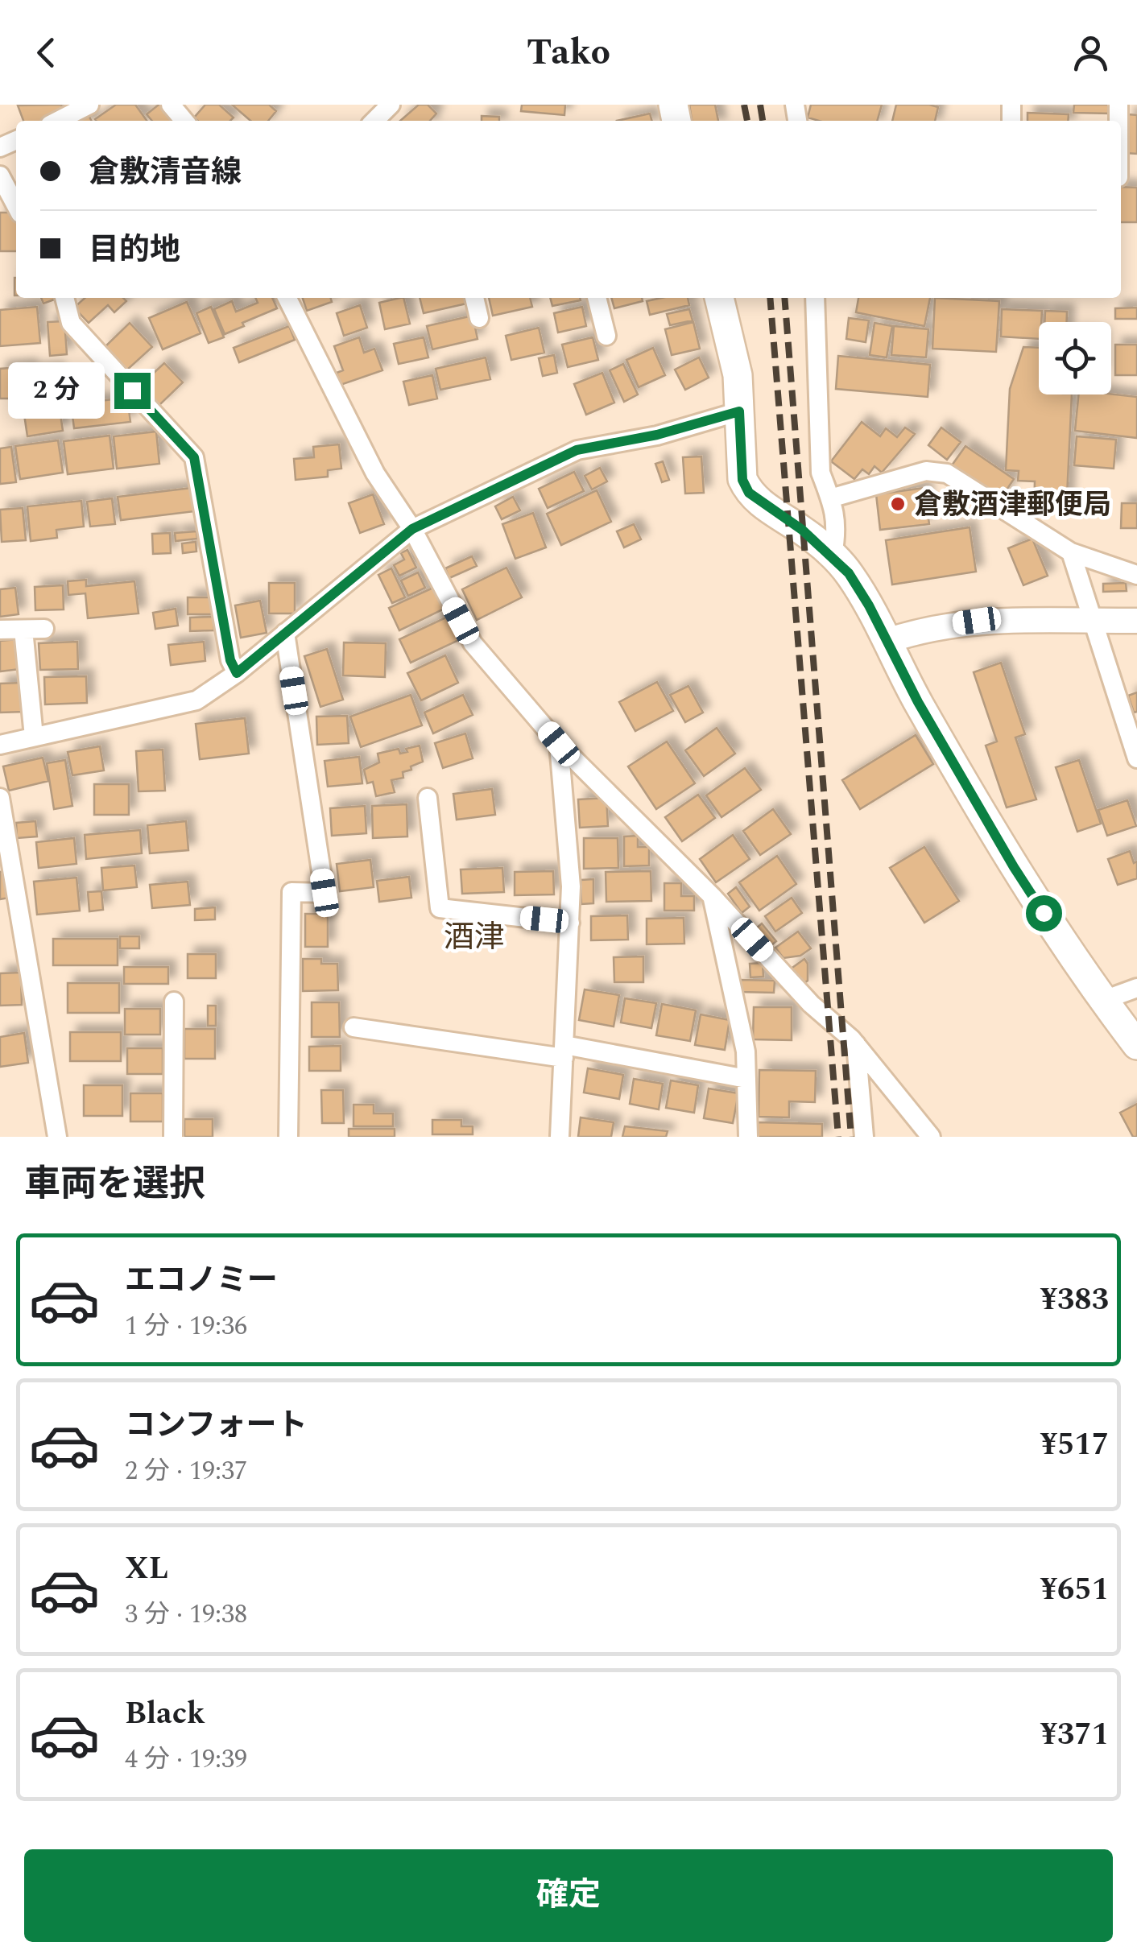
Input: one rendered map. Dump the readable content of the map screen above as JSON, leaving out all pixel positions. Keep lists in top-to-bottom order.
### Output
{
  "districts": ["酒津"],
  "places": ["倉敷酒津郵便局"],
  "page": {
    "header": "Tako",
    "banner": ["倉敷清音線", "目的地"],
    "bubble": "2 分",
    "heading": "車両を選択",
    "list": [
      {
        "name": "エコノミー",
        "note": "1 分 · 19:36",
        "value": "¥383"
      },
      {
        "name": "コンフォート",
        "note": "2 分 · 19:37",
        "value": "¥517"
      },
      {
        "name": "XL",
        "note": "3 分 · 19:38",
        "value": "¥651"
      },
      {
        "name": "Black",
        "note": "4 分 · 19:39",
        "value": "¥371"
      }
    ],
    "buttons": "確定"
  }
}
